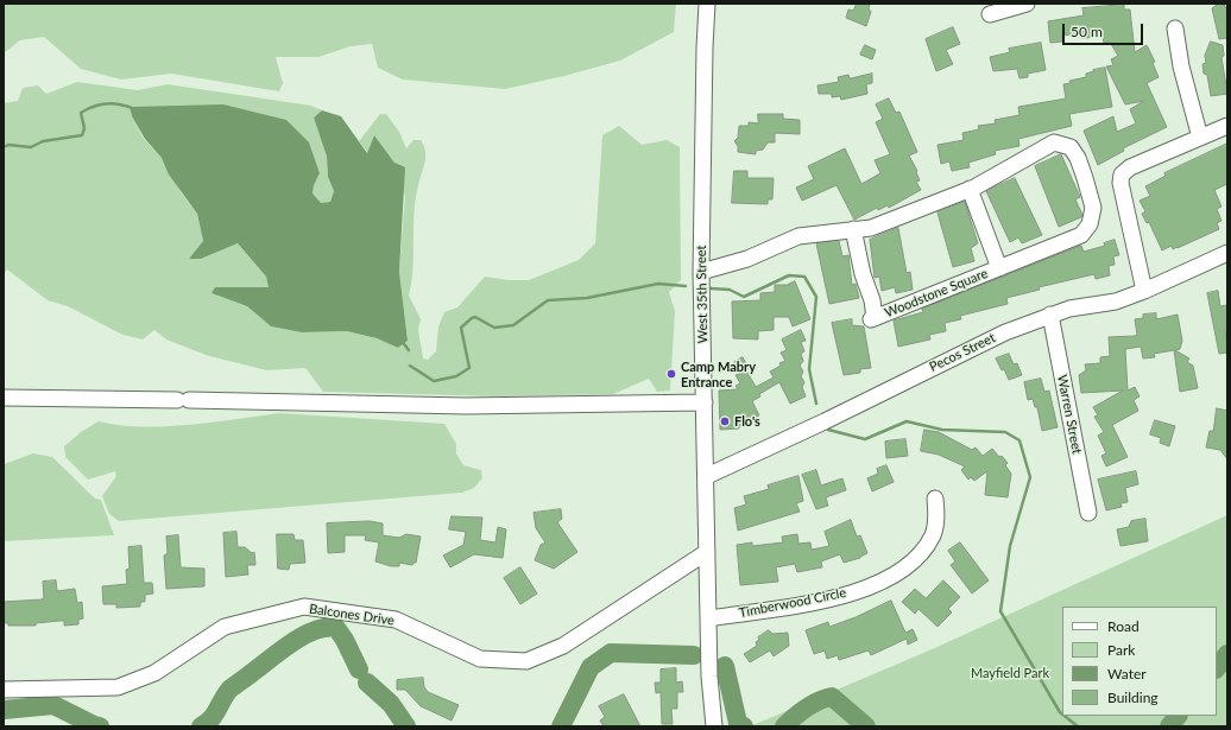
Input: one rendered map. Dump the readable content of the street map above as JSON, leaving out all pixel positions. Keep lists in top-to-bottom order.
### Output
{
  "streets": {
    "street": [
      "Woodstone Square",
      "West 35th Street",
      "Pecos Street",
      "Warren Street",
      "Timberwood Circle",
      "Balcones Drive"
    ]
  },
  "crossings": [
    ["Woodstone Square", "West 35th Street"],
    ["West 35th Street", "Pecos Street"],
    ["West 35th Street", "Timberwood Circle"],
    ["West 35th Street", "Balcones Drive"],
    ["Pecos Street", "Warren Street"]
  ],
  "parks": ["Mayfield Park"],
  "places": ["Camp Mabry Entrance", "Flo's"],
  "legend": [
    "Road",
    "Park",
    "Water",
    "Building"
  ],
  "scale_bar": "50 m"
}
